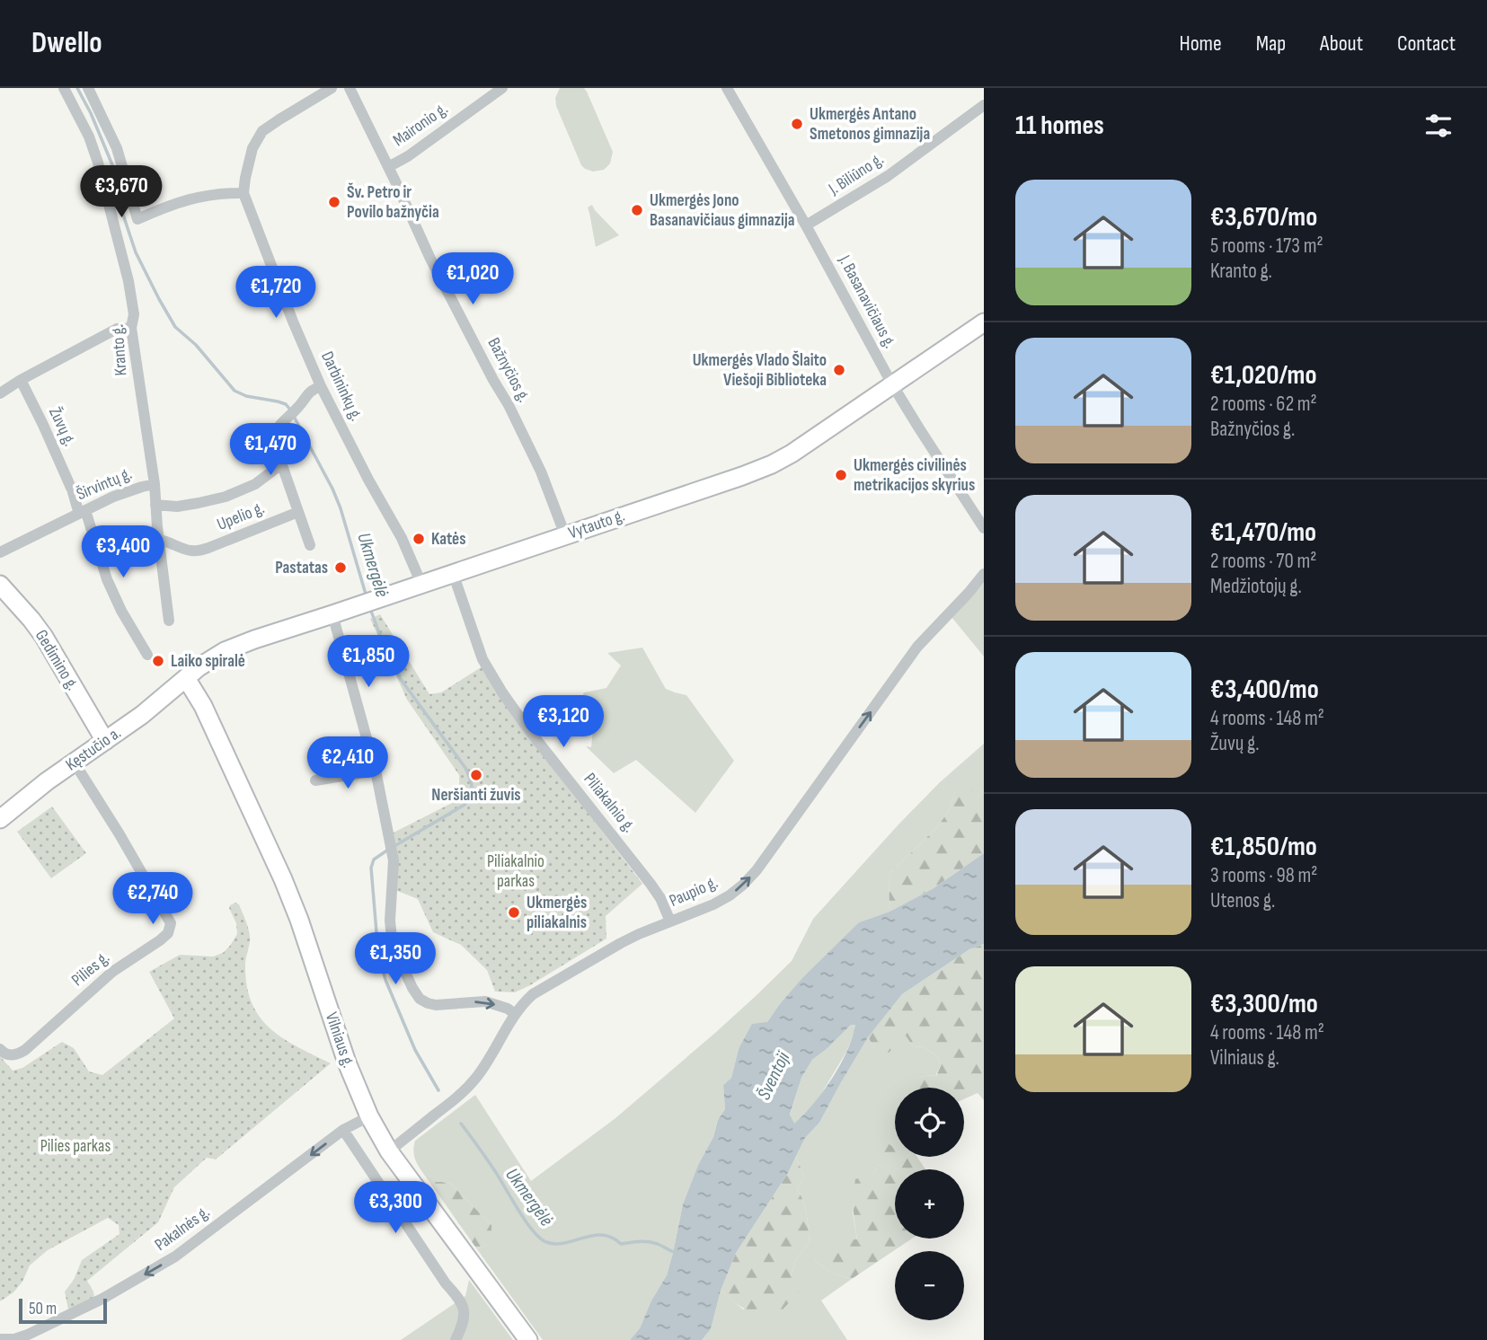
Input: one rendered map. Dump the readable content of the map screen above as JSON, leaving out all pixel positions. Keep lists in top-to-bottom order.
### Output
{
  "streets": {
    "main road": [
      "Vytauto g.",
      "Gedimino g.",
      "Kęstučio a.",
      "Vilniaus g."
    ],
    "street": [
      "Maironio g.",
      "J. Biliūno g.",
      "J. Basanavičiaus g.",
      "Kranto g.",
      "Bažnyčios g.",
      "Darbininkų g.",
      "Žuvų g.",
      "Širvintų g.",
      "Upelio g.",
      "Piliakalnio g.",
      "Paupio g.",
      "Pilies g.",
      "Pakalnės g."
    ]
  },
  "crossings": [
    ["Maironio g.", "Bažnyčios g."],
    ["J. Biliūno g.", "J. Basanavičiaus g."],
    ["J. Basanavičiaus g.", "Vytauto g."],
    ["Kranto g.", "Širvintų g."],
    ["Kranto g.", "Upelio g."],
    ["Bažnyčios g.", "Vytauto g."],
    ["Darbininkų g.", "Vytauto g."],
    ["Žuvų g.", "Širvintų g."],
    ["Vytauto g.", "Kęstučio a."],
    ["Vytauto g.", "Piliakalnio g."],
    ["Vytauto g.", "Vilniaus g."],
    ["Gedimino g.", "Kęstučio a."],
    ["Kęstučio a.", "Pilies g."],
    ["Kęstučio a.", "Vilniaus g."],
    ["Piliakalnio g.", "Paupio g."],
    ["Paupio g.", "Vilniaus g."],
    ["Vilniaus g.", "Pakalnės g."]
  ],
  "one_way": ["Paupio g.", "Pakalnės g."],
  "water": ["Ukmergėlė", "Šventoji"],
  "parks": ["Piliakalnio parkas", "Pilies parkas"],
  "places": [
    "Ukmergės Antano Smetonos gimnazija",
    "Šv. Petro ir Povilo bažnyčia",
    "Ukmergės Jono Basanavičiaus gimnazija",
    "Ukmergės Vlado Šlaito Viešoji Biblioteka",
    "Ukmergės civilinės metrikacijos skyrius",
    "Katės",
    "Pastatas",
    "Laiko spiralė",
    "Neršianti žuvis",
    "Ukmergės piliakalnis"
  ],
  "scale_bar": "50 m",
  "page": {
    "header": "Dwello",
    "nav": [
      "Home",
      "Map",
      "About",
      "Contact"
    ],
    "heading": "11 homes",
    "list": [
      {
        "name": "€3,670/mo",
        "note": "5 rooms · 173 m² · Kranto g."
      },
      {
        "name": "€1,020/mo",
        "note": "2 rooms · 62 m² · Bažnyčios g."
      },
      {
        "name": "€1,470/mo",
        "note": "2 rooms · 70 m² · Medžiotojų g."
      },
      {
        "name": "€3,400/mo",
        "note": "4 rooms · 148 m² · Žuvų g."
      },
      {
        "name": "€1,850/mo",
        "note": "3 rooms · 98 m² · Utenos g."
      },
      {
        "name": "€3,300/mo",
        "note": "4 rooms · 148 m² · Vilniaus g."
      }
    ],
    "price": [
      "€3,670",
      "€1,020",
      "€1,720",
      "€1,470",
      "€3,400",
      "€1,850",
      "€3,120",
      "€2,410",
      "€2,740",
      "€1,350",
      "€3,300"
    ],
    "map_buttons": ["+", "−"],
    "scale": "50 m"
  }
}
